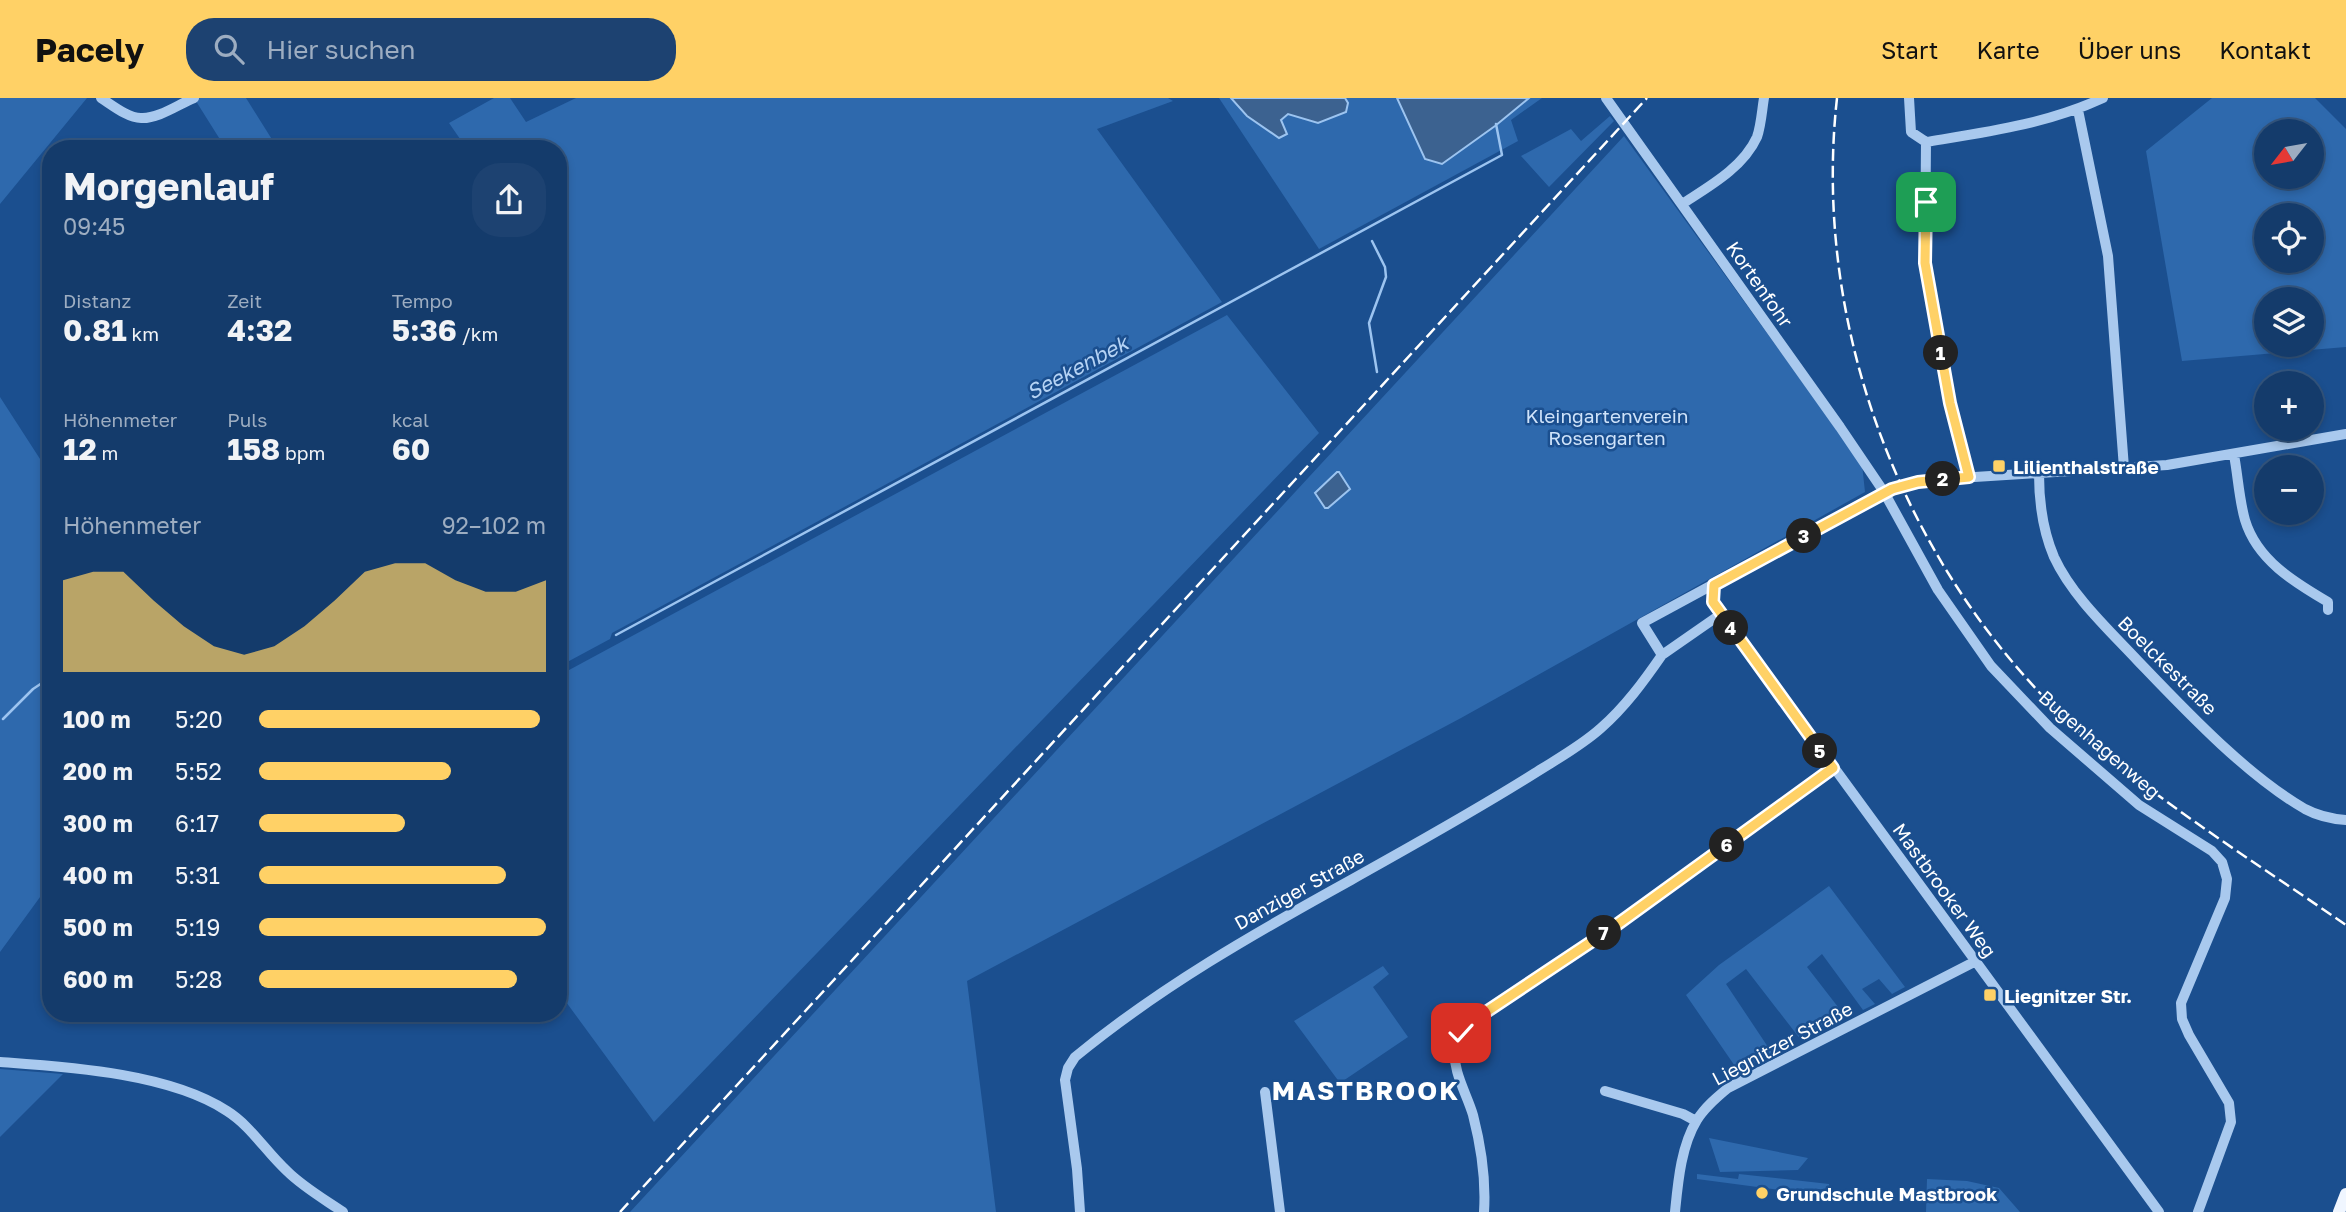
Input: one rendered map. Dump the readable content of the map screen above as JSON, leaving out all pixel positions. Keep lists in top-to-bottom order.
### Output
{
  "streets": {
    "street": [
      "Kortenfohr",
      "Boelckestraße",
      "Bugenhagenweg",
      "Danziger Straße",
      "Mastbrooker Weg",
      "Liegnitzer Straße"
    ]
  },
  "crossings": [
    ["Kortenfohr", "Bugenhagenweg"],
    ["Danziger Straße", "Mastbrooker Weg"],
    ["Mastbrooker Weg", "Liegnitzer Straße"]
  ],
  "districts": ["MASTBROOK"],
  "water": ["Seekenbek"],
  "parks": ["Kleingartenverein Rosengarten"],
  "places": {
    "transit": ["Lilienthalstraße", "Liegnitzer Str."],
    "other": ["Grundschule Mastbrook"]
  },
  "north": "bottom left",
  "page": {
    "header": "Pacely",
    "search": "Hier suchen",
    "nav": [
      "Start",
      "Karte",
      "Über uns",
      "Kontakt"
    ],
    "map_buttons": ["+", "−"],
    "heading": ["Morgenlauf", "09:45"],
    "stats": [
      ["Distanz", "0.81 km"],
      ["Zeit", "4:32"],
      ["Tempo", "5:36 /km"],
      ["Höhenmeter", "12 m"],
      ["Puls", "158 bpm"],
      ["kcal", "60"]
    ],
    "pins": [
      "1",
      "2",
      "3",
      "4",
      "5",
      "6",
      "7"
    ],
    "chart": ["Höhenmeter", "92–102 m"],
    "list": [
      {
        "name": "100 m",
        "note": "5:20"
      },
      {
        "name": "200 m",
        "note": "5:52"
      },
      {
        "name": "300 m",
        "note": "6:17"
      },
      {
        "name": "400 m",
        "note": "5:31"
      },
      {
        "name": "500 m",
        "note": "5:19"
      },
      {
        "name": "600 m",
        "note": "5:28"
      }
    ]
  }
}
